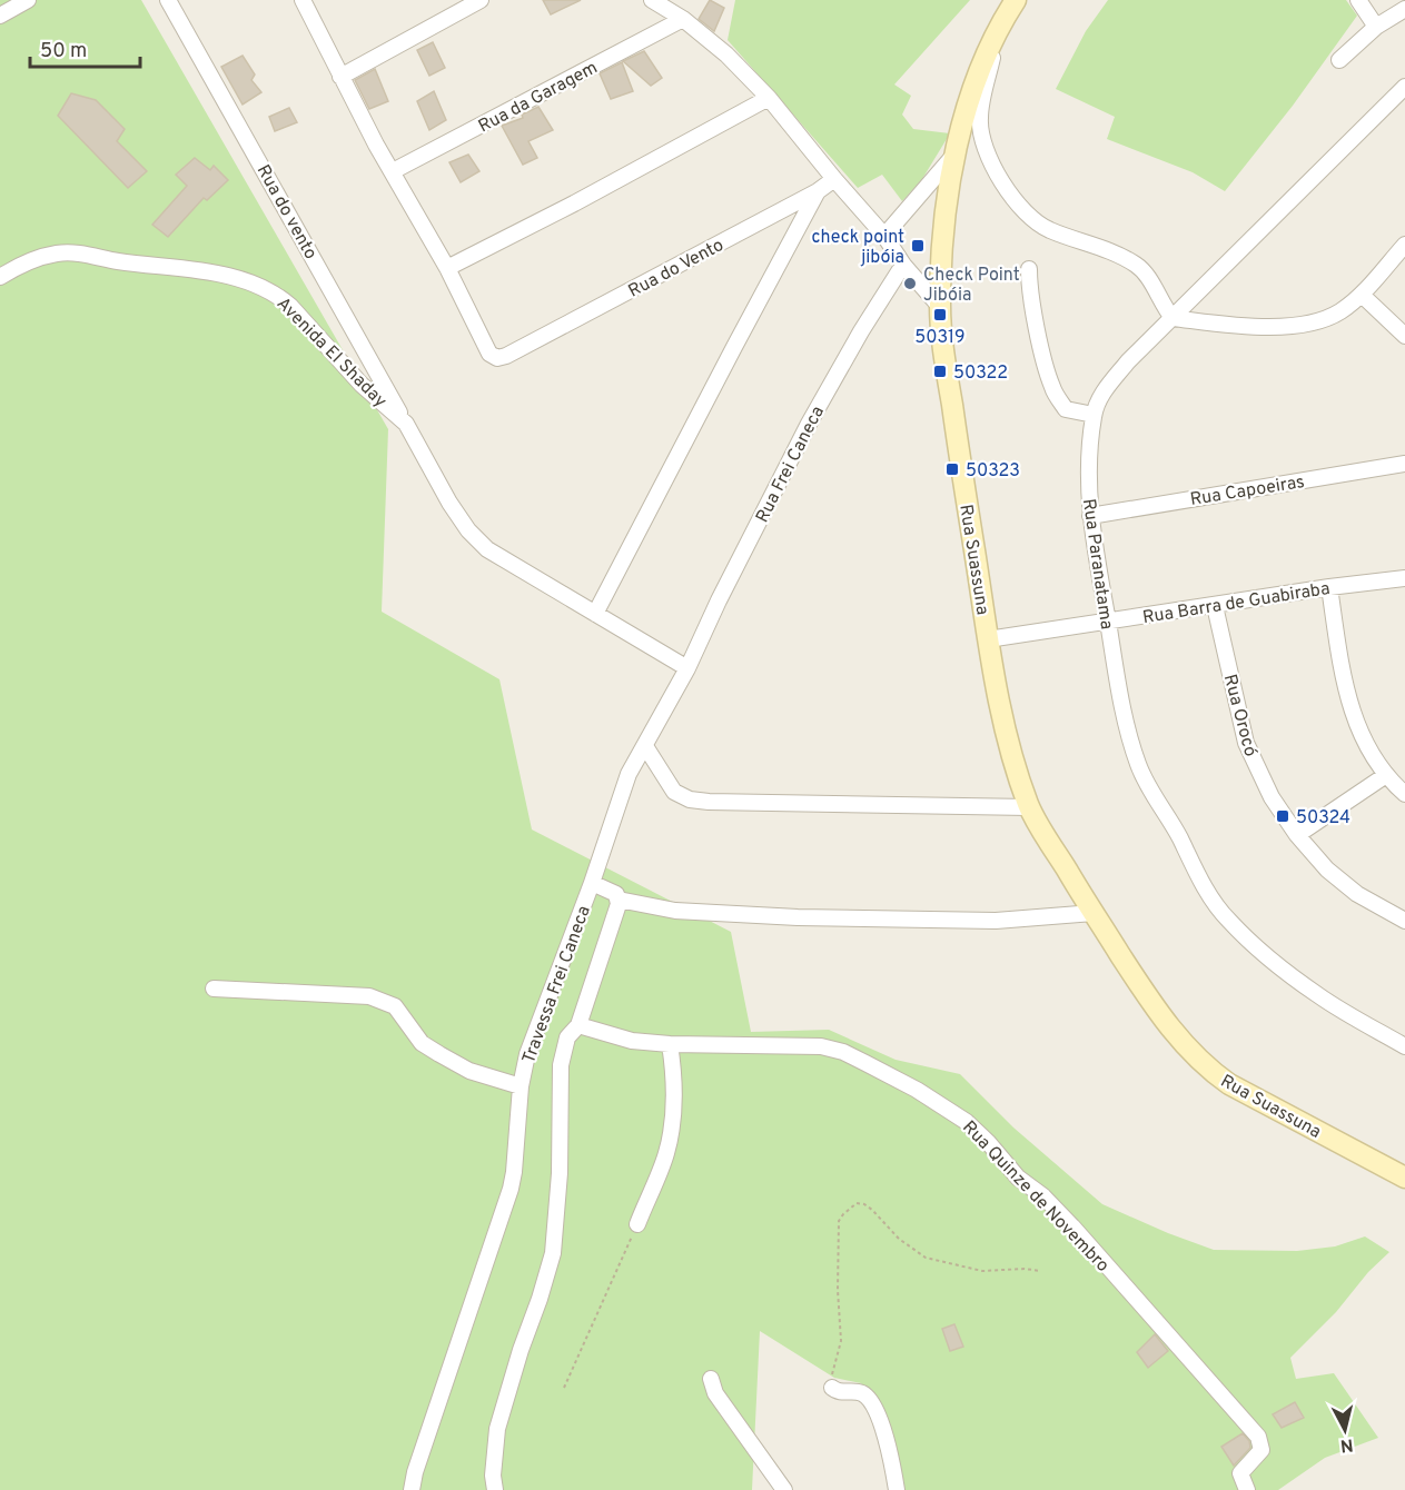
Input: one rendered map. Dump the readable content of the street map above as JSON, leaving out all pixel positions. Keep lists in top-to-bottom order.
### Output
{
  "streets": {
    "street": [
      "Rua da Garagem",
      "Rua do vento",
      "Rua do Vento",
      "Avenida El Shaday",
      "Rua Frei Caneca",
      "Rua Capoeiras",
      "Rua Suassuna",
      "Rua Paranatama",
      "Rua Barra de Guabiraba",
      "Rua Orocó",
      "Travessa Frei Caneca",
      "Rua Quinze de Novembro"
    ]
  },
  "crossings": [
    ["Rua do vento", "Avenida El Shaday"],
    ["Avenida El Shaday", "Rua Frei Caneca"],
    ["Avenida El Shaday", "Travessa Frei Caneca"],
    ["Rua Frei Caneca", "Travessa Frei Caneca"],
    ["Rua Capoeiras", "Rua Paranatama"],
    ["Rua Suassuna", "Rua Barra de Guabiraba"],
    ["Rua Paranatama", "Rua Barra de Guabiraba"],
    ["Rua Barra de Guabiraba", "Rua Orocó"]
  ],
  "places": {
    "transit": [
      "check point jibóia",
      "50319",
      "50322",
      "50323",
      "50324"
    ],
    "other": ["Check Point Jibóia"]
  },
  "scale_bar": "50 m",
  "north": "bottom"
}
